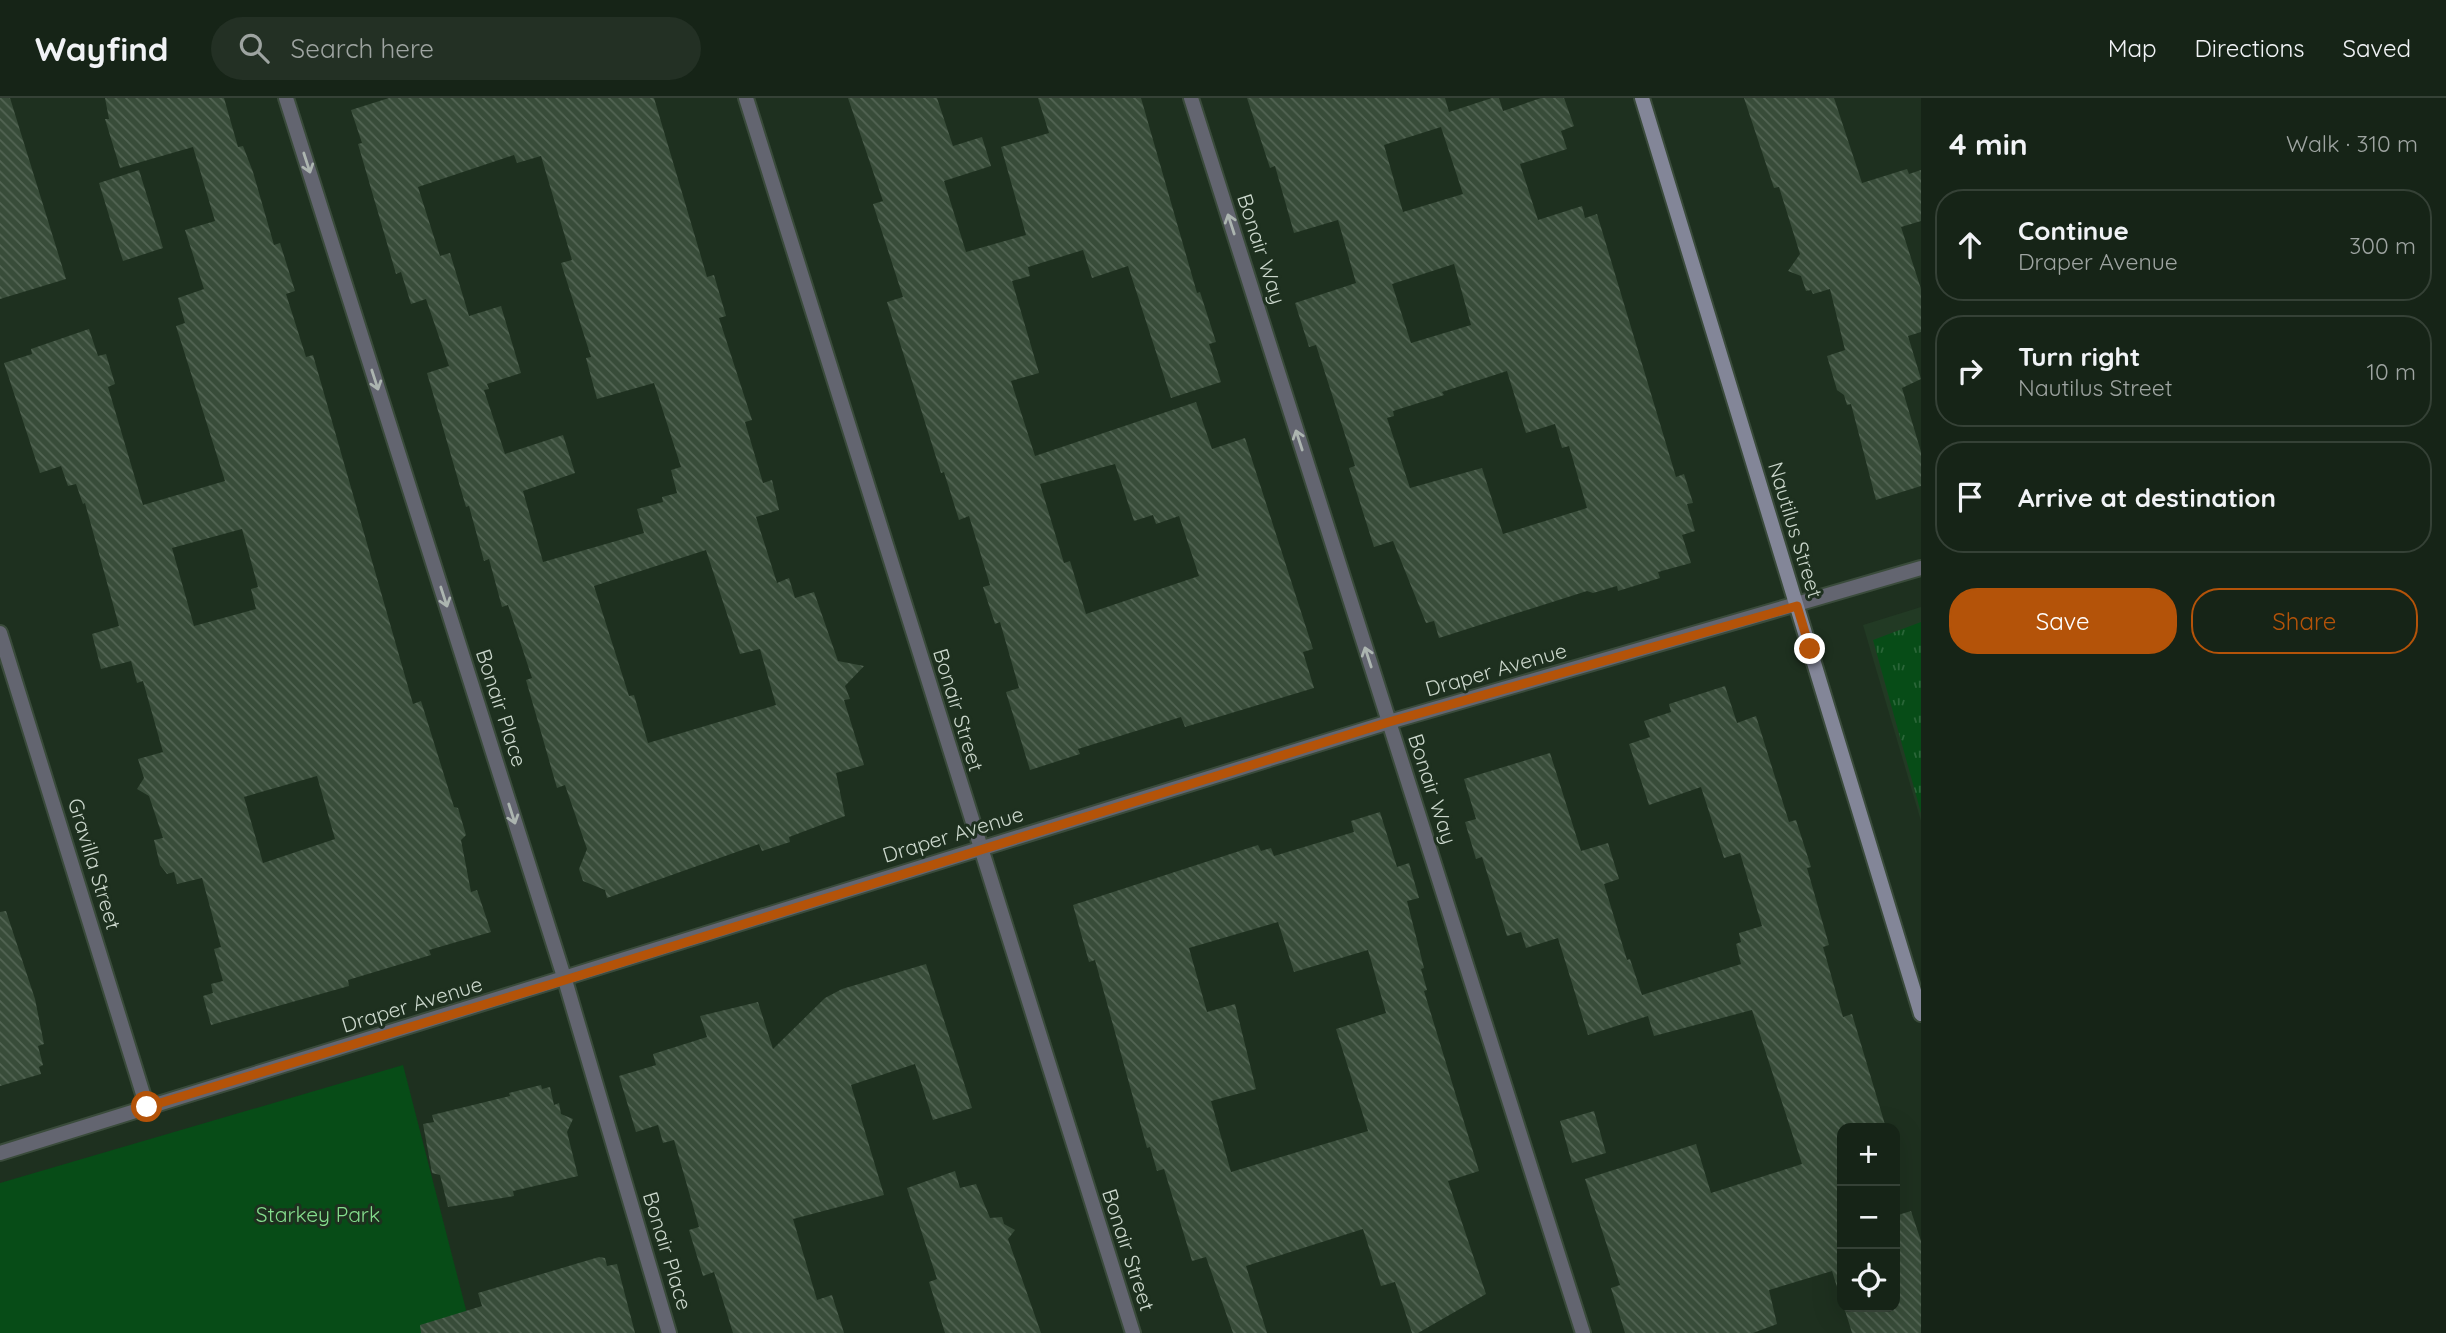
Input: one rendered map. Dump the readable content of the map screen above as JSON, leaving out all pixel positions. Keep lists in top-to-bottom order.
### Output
{
  "streets": {
    "main road": ["Nautilus Street"],
    "street": [
      "Bonair Way",
      "Draper Avenue",
      "Bonair Place",
      "Bonair Street",
      "Gravilla Street"
    ]
  },
  "crossings": [
    ["Bonair Way", "Draper Avenue"],
    ["Nautilus Street", "Draper Avenue"],
    ["Draper Avenue", "Bonair Place"],
    ["Draper Avenue", "Bonair Street"],
    ["Draper Avenue", "Gravilla Street"]
  ],
  "one_way": ["Bonair Way", "Bonair Place"],
  "parks": ["Starkey Park"],
  "page": {
    "header": "Wayfind",
    "search": "Search here",
    "nav": ["Map", "Directions", "Saved"],
    "heading": ["4 min", "Walk · 310 m"],
    "list": [
      ["Continue", "Draper Avenue", "300 m"],
      ["Turn right", "Nautilus Street", "10 m"],
      "Arrive at destination"
    ],
    "buttons": ["Save", "Share"],
    "map_buttons": ["+", "−"]
  }
}
